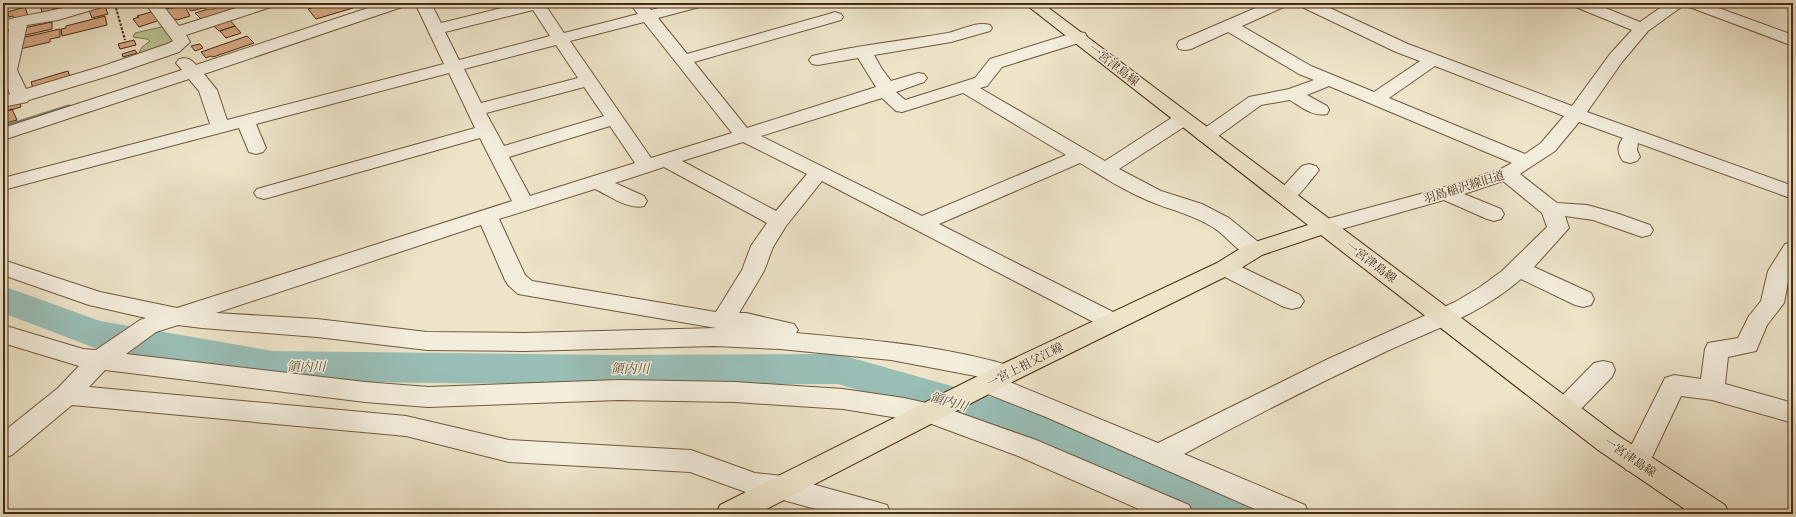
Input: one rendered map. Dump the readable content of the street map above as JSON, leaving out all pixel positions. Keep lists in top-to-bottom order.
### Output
{
  "streets": {
    "main road": ["一宮津島線", "一宮上祖父江線"],
    "street": ["羽島稲沢線旧道"]
  },
  "crossings": [
    ["一宮津島線", "羽島稲沢線旧道"],
    ["一宮津島線", "一宮上祖父江線"],
    ["羽島稲沢線旧道", "一宮上祖父江線"]
  ],
  "water": ["領内川"]
}
